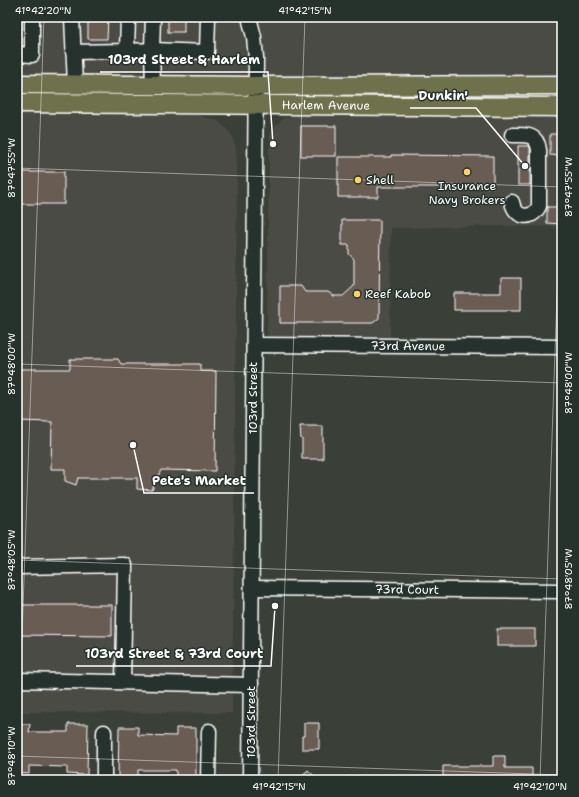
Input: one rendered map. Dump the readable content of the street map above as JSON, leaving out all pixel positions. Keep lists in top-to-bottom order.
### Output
{
  "streets": {
    "main road": ["Harlem Avenue"],
    "street": ["73rd Avenue", "103rd Street", "73rd Court"]
  },
  "crossings": [
    ["Harlem Avenue", "103rd Street"],
    ["73rd Avenue", "103rd Street"],
    ["103rd Street", "73rd Court"]
  ],
  "places": [
    "103rd Street & Harlem",
    "Dunkin'",
    "Insurance Navy Brokers",
    "Shell",
    "Reef Kabob",
    "Pete's Market",
    "103rd Street & 73rd Court"
  ],
  "coordinates": [
    "41°42'20\"N",
    "41°42'15\"N",
    "87°47'55\"W",
    "87°48'00\"W",
    "87°48'05\"W",
    "87°48'10\"W",
    "41°42'10\"N"
  ]
}
